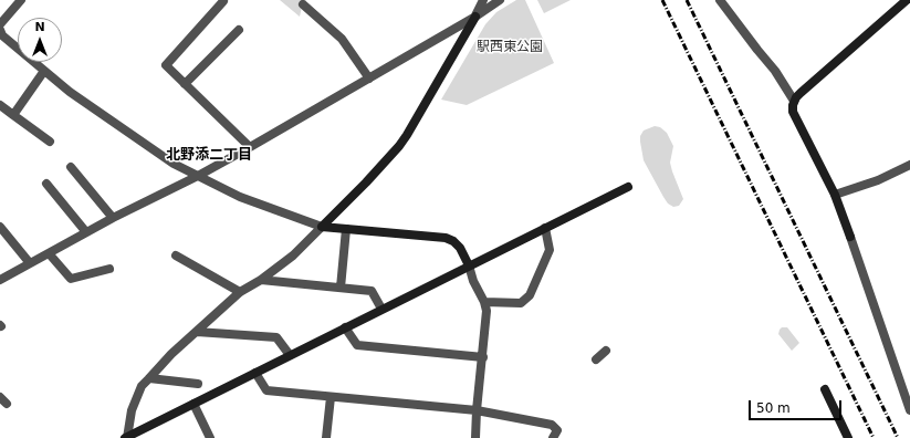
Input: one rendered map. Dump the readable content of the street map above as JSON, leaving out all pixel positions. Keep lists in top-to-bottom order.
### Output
{
  "districts": ["北野添二丁目"],
  "parks": ["駅西東公園"],
  "scale_bar": "50 m",
  "north": "top"
}
